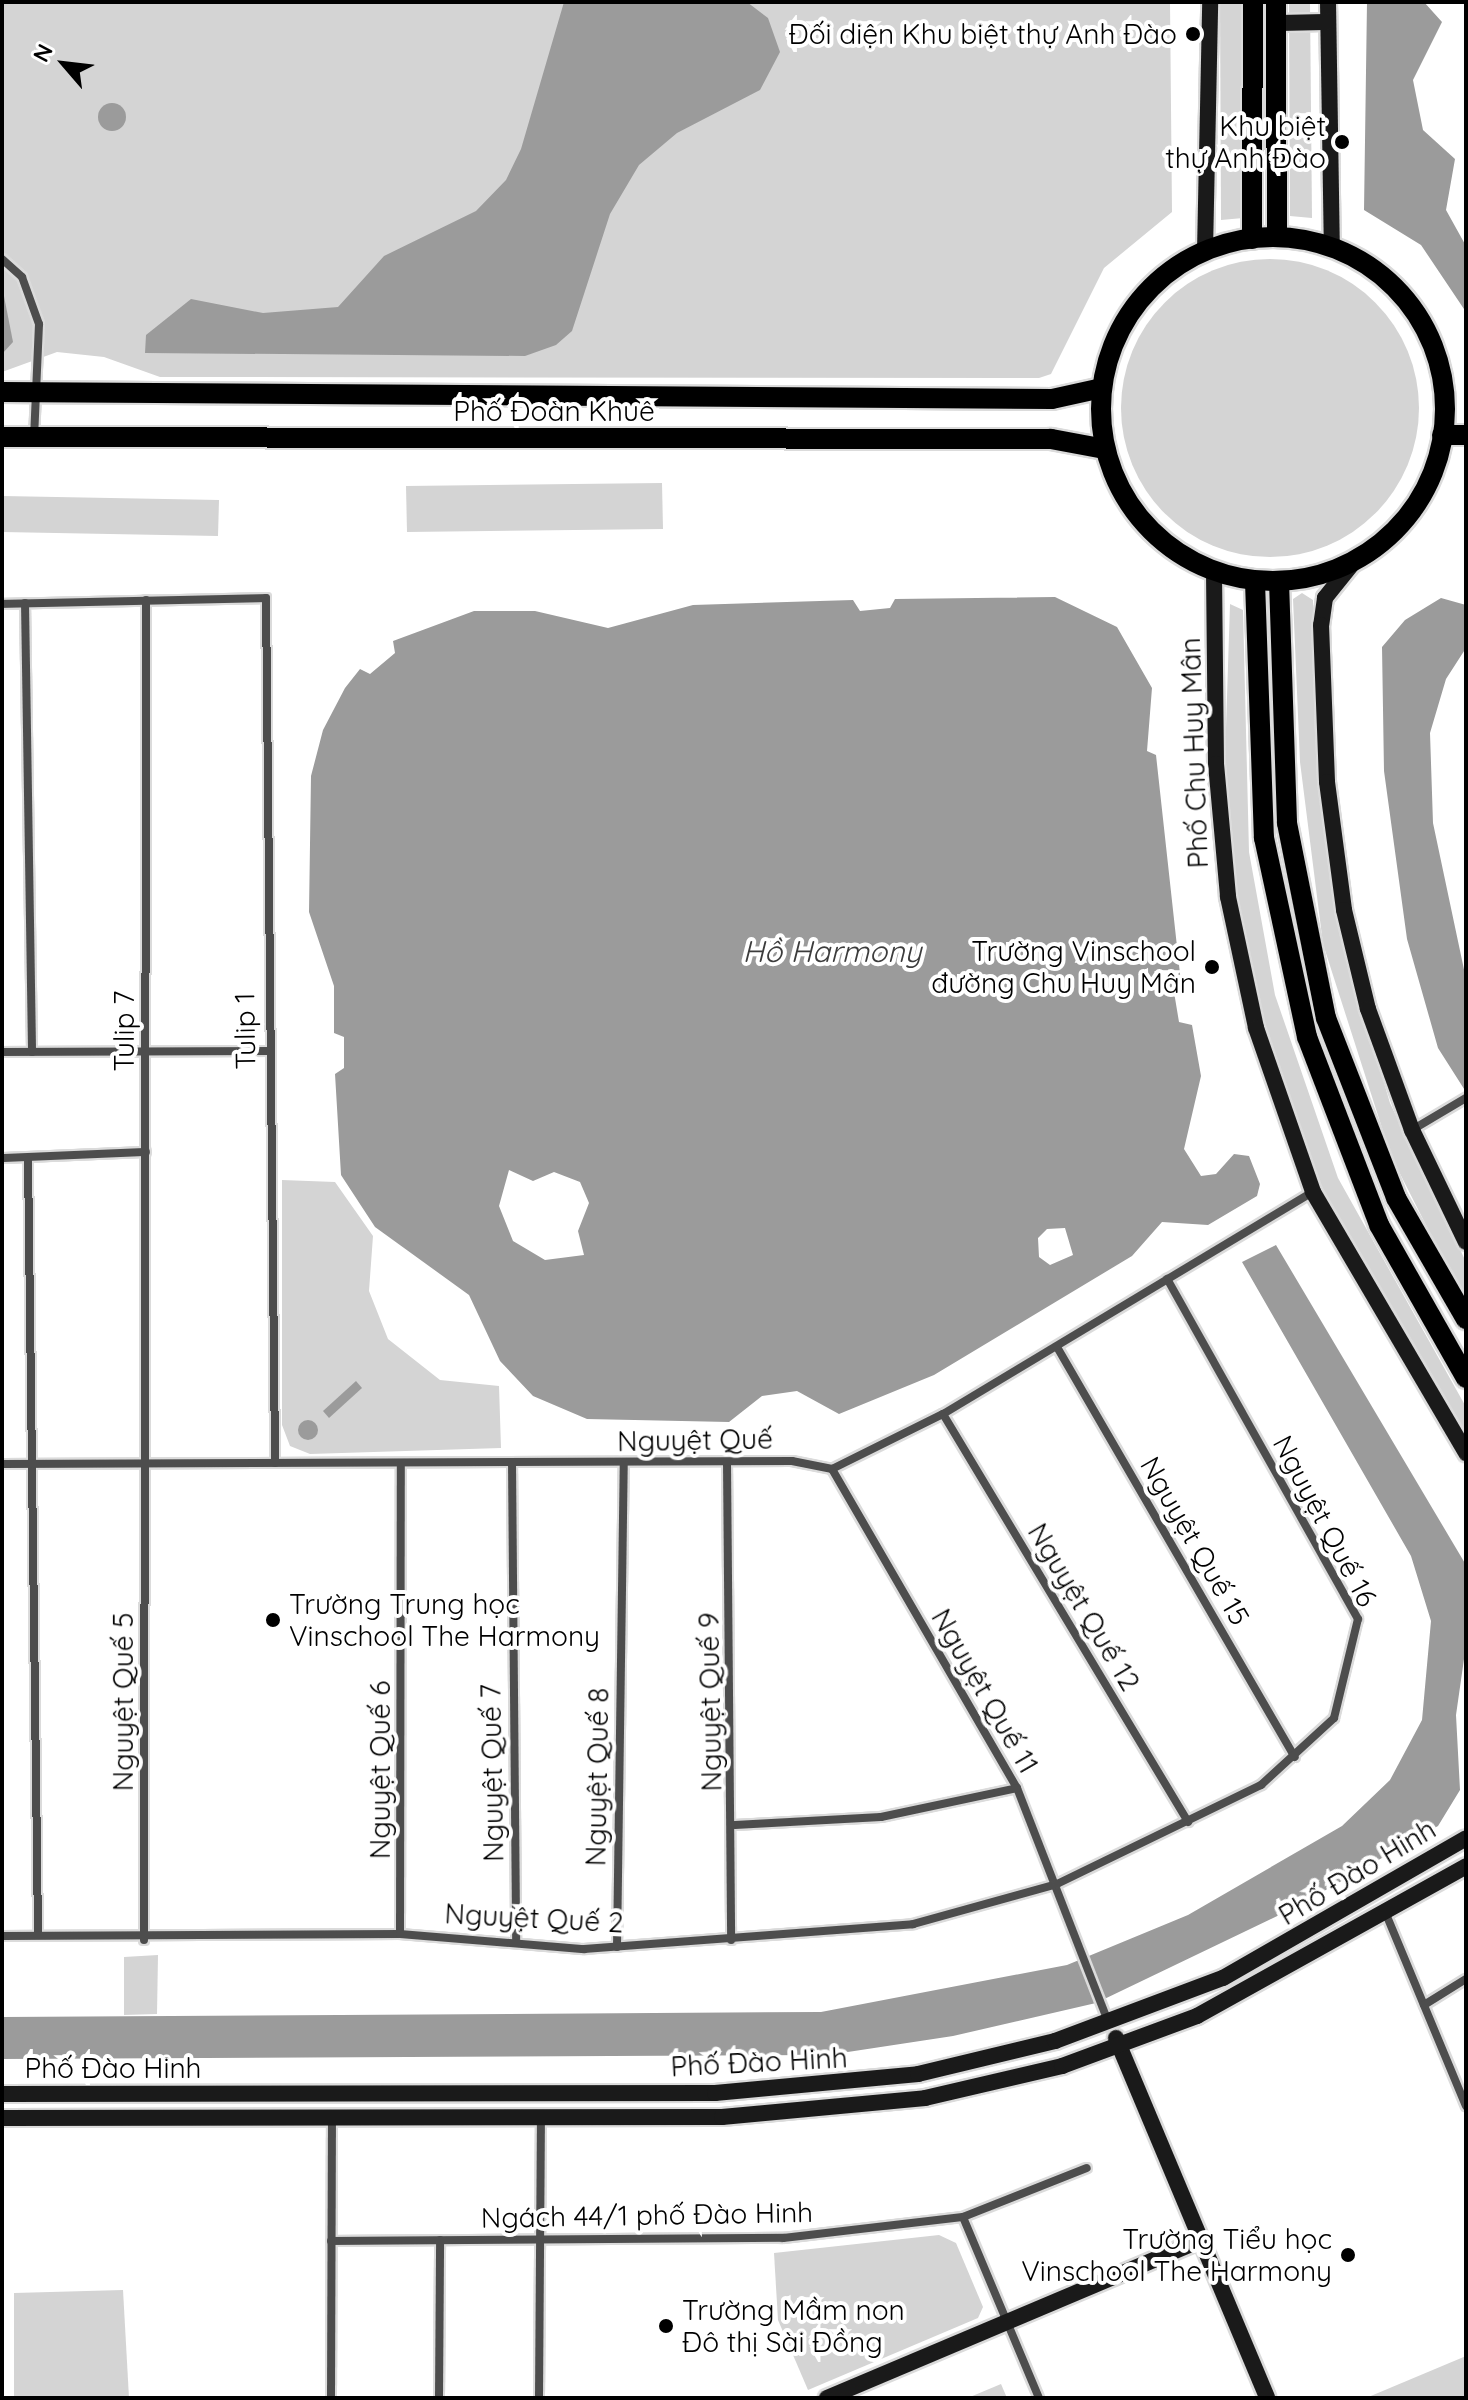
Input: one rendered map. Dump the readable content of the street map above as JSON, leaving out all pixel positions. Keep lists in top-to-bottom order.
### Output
{
  "streets": {
    "main road": ["Phố Đoàn Khuê"],
    "street": [
      "Phố Chu Huy Mân",
      "Tulip 7",
      "Tulip 1",
      "Nguyệt Quế",
      "Nguyệt Quế 16",
      "Nguyệt Quế 15",
      "Nguyệt Quế 12",
      "Nguyệt Quế 11",
      "Nguyệt Quế 5",
      "Nguyệt Quế 9",
      "Nguyệt Quế 6",
      "Nguyệt Quế 7",
      "Nguyệt Quế 8",
      "Phố Đào Hinh",
      "Nguyệt Quế 2",
      "Ngách 44/1 phố Đào Hinh"
    ]
  },
  "crossings": [
    ["Phố Chu Huy Mân", "Nguyệt Quế"],
    ["Tulip 7", "Tulip 1"],
    ["Tulip 7", "Nguyệt Quế"],
    ["Tulip 7", "Nguyệt Quế 5"],
    ["Tulip 1", "Nguyệt Quế"],
    ["Nguyệt Quế", "Nguyệt Quế 16"],
    ["Nguyệt Quế", "Nguyệt Quế 15"],
    ["Nguyệt Quế", "Nguyệt Quế 12"],
    ["Nguyệt Quế", "Nguyệt Quế 11"],
    ["Nguyệt Quế", "Nguyệt Quế 5"],
    ["Nguyệt Quế", "Nguyệt Quế 9"],
    ["Nguyệt Quế", "Nguyệt Quế 6"],
    ["Nguyệt Quế", "Nguyệt Quế 7"],
    ["Nguyệt Quế", "Nguyệt Quế 8"],
    ["Nguyệt Quế 16", "Nguyệt Quế 15"],
    ["Nguyệt Quế 16", "Nguyệt Quế 12"],
    ["Nguyệt Quế 16", "Nguyệt Quế 11"],
    ["Nguyệt Quế 16", "Nguyệt Quế 2"],
    ["Nguyệt Quế 11", "Phố Đào Hinh"],
    ["Nguyệt Quế 11", "Nguyệt Quế 2"],
    ["Nguyệt Quế 5", "Nguyệt Quế 2"],
    ["Nguyệt Quế 9", "Nguyệt Quế 2"],
    ["Nguyệt Quế 6", "Nguyệt Quế 2"],
    ["Nguyệt Quế 7", "Nguyệt Quế 2"],
    ["Nguyệt Quế 8", "Nguyệt Quế 2"]
  ],
  "water": ["Hồ Harmony"],
  "places": [
    "Đối diện Khu biệt thự Anh Đào",
    "Khu biệt thự Anh Đào",
    "Trường Vinschool đường Chu Huy Mân",
    "Trường Trung học Vinschool The Harmony",
    "Trường Tiểu học Vinschool The Harmony",
    "Trường Mầm non Đô thị Sài Đồng"
  ],
  "north": "top left"
}
